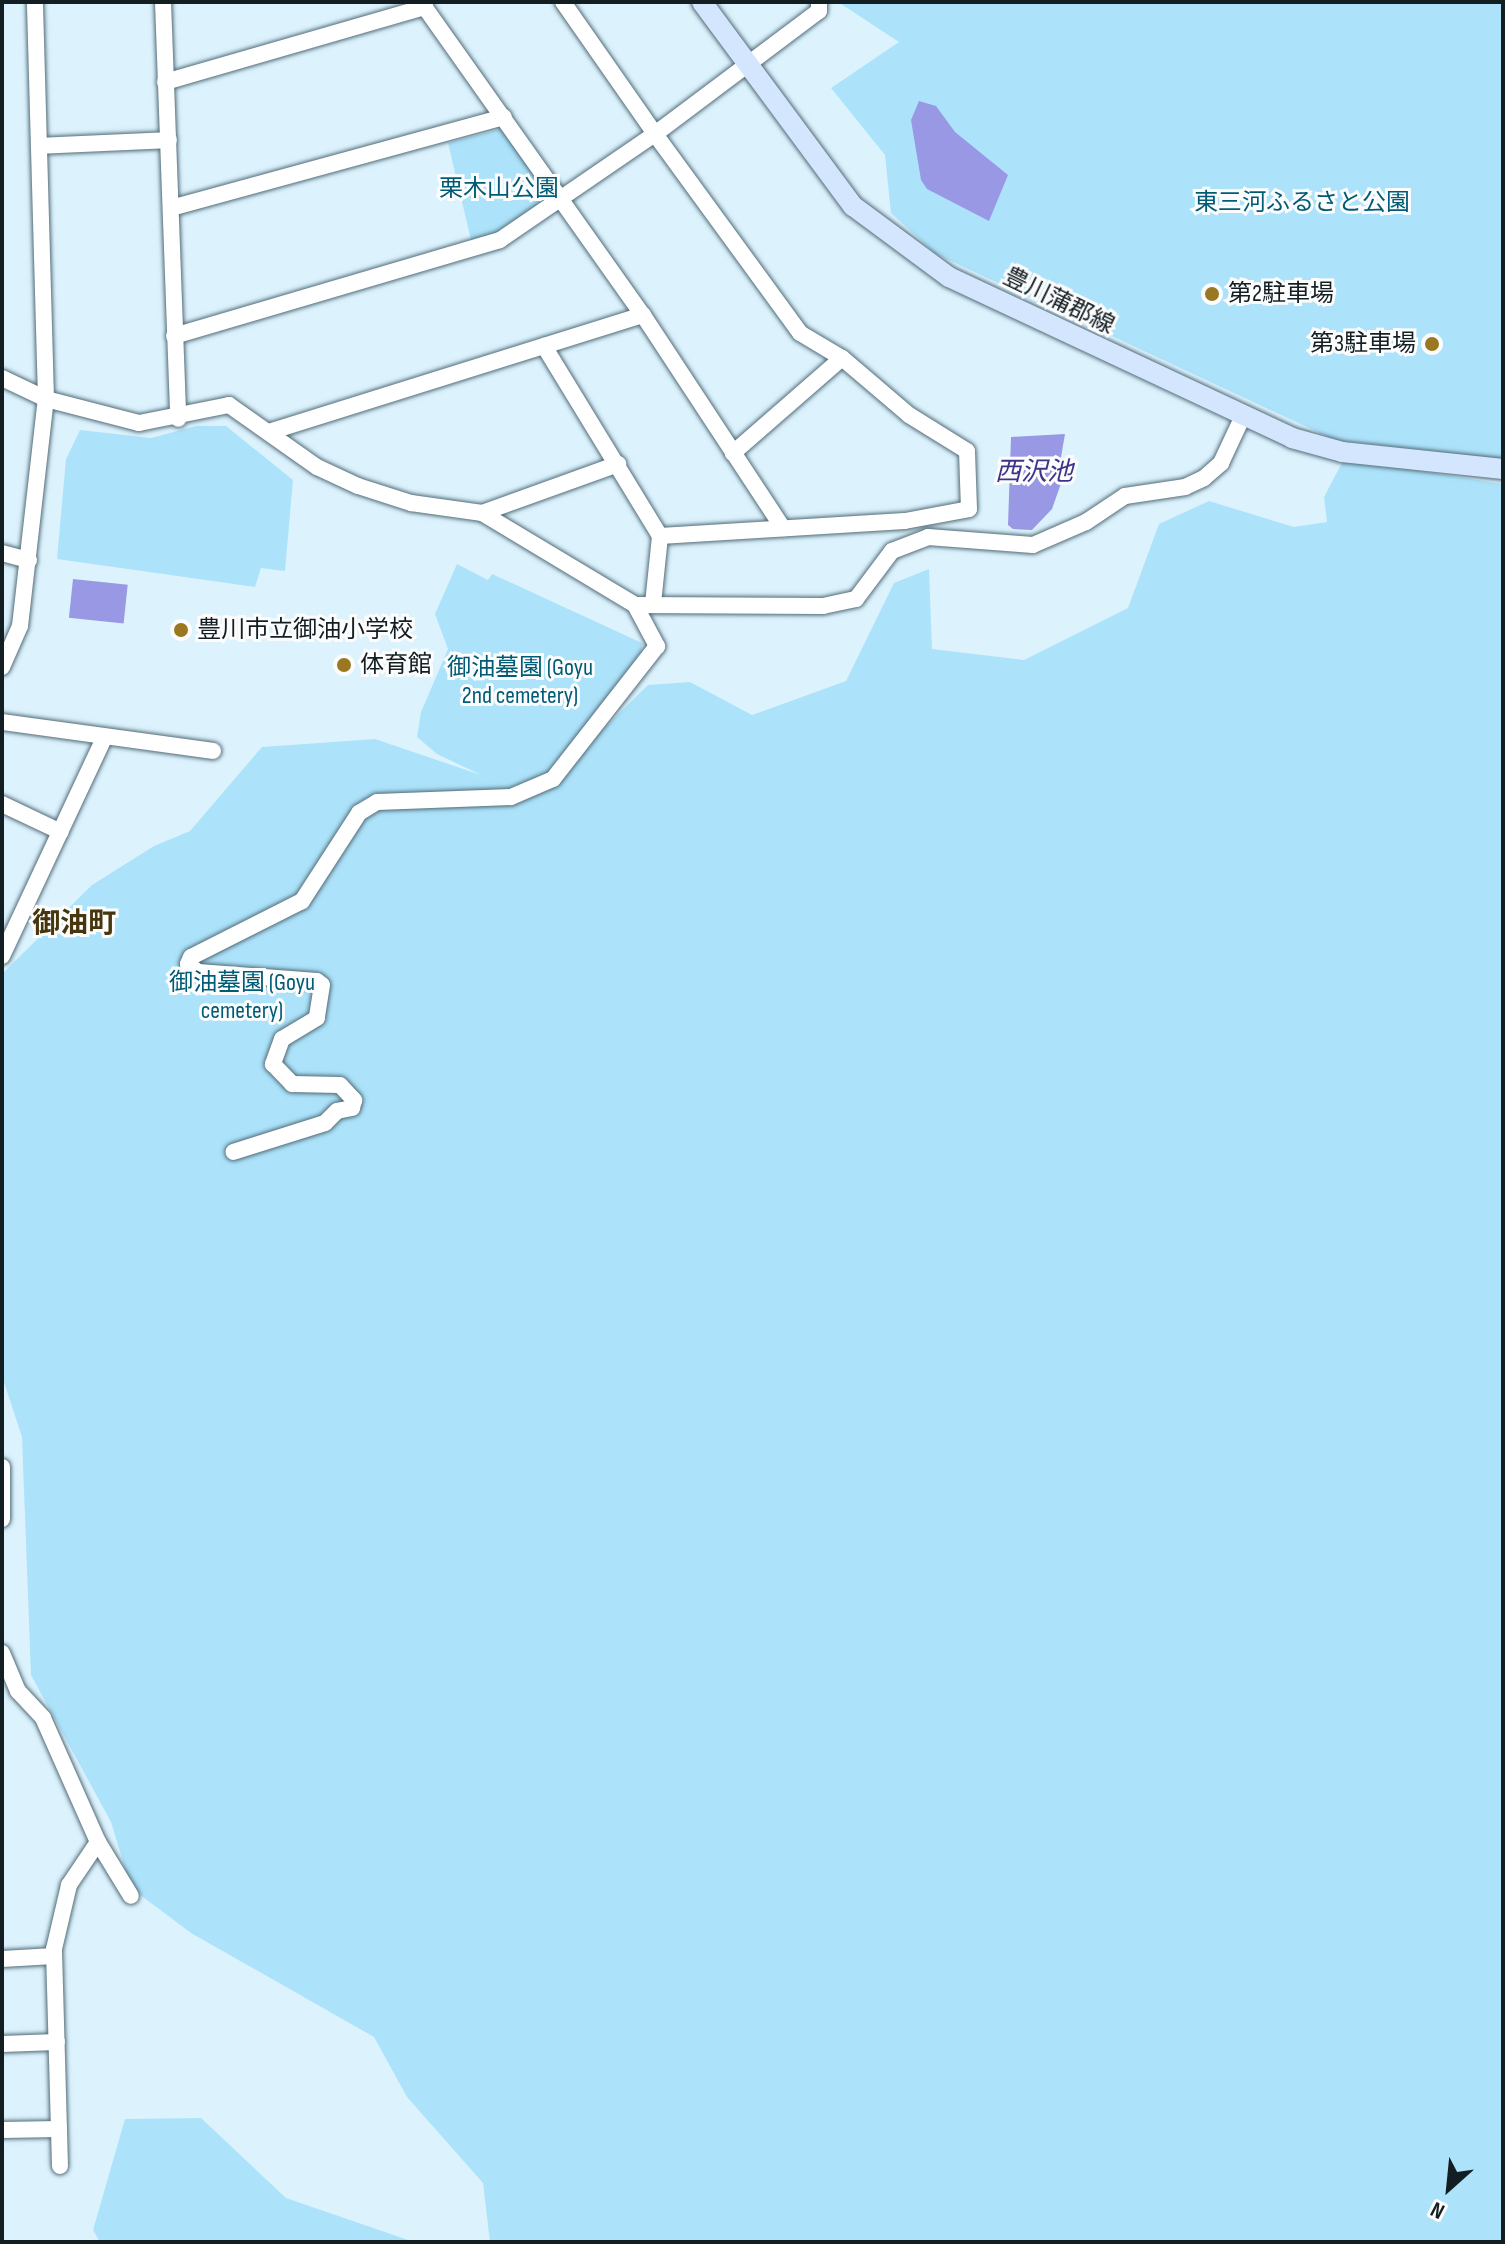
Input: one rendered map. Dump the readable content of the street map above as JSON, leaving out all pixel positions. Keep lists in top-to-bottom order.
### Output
{
  "streets": {
    "main road": ["豊川蒲郡線"]
  },
  "districts": ["御油町"],
  "water": ["西沢池"],
  "parks": [
    "栗木山公園",
    "東三河ふるさと公園",
    "御油墓園 (Goyu 2nd cemetery)",
    "御油墓園 (Goyu cemetery)"
  ],
  "places": [
    "第2駐車場",
    "第3駐車場",
    "豊川市立御油小学校",
    "体育館"
  ],
  "north": "bottom left"
}
